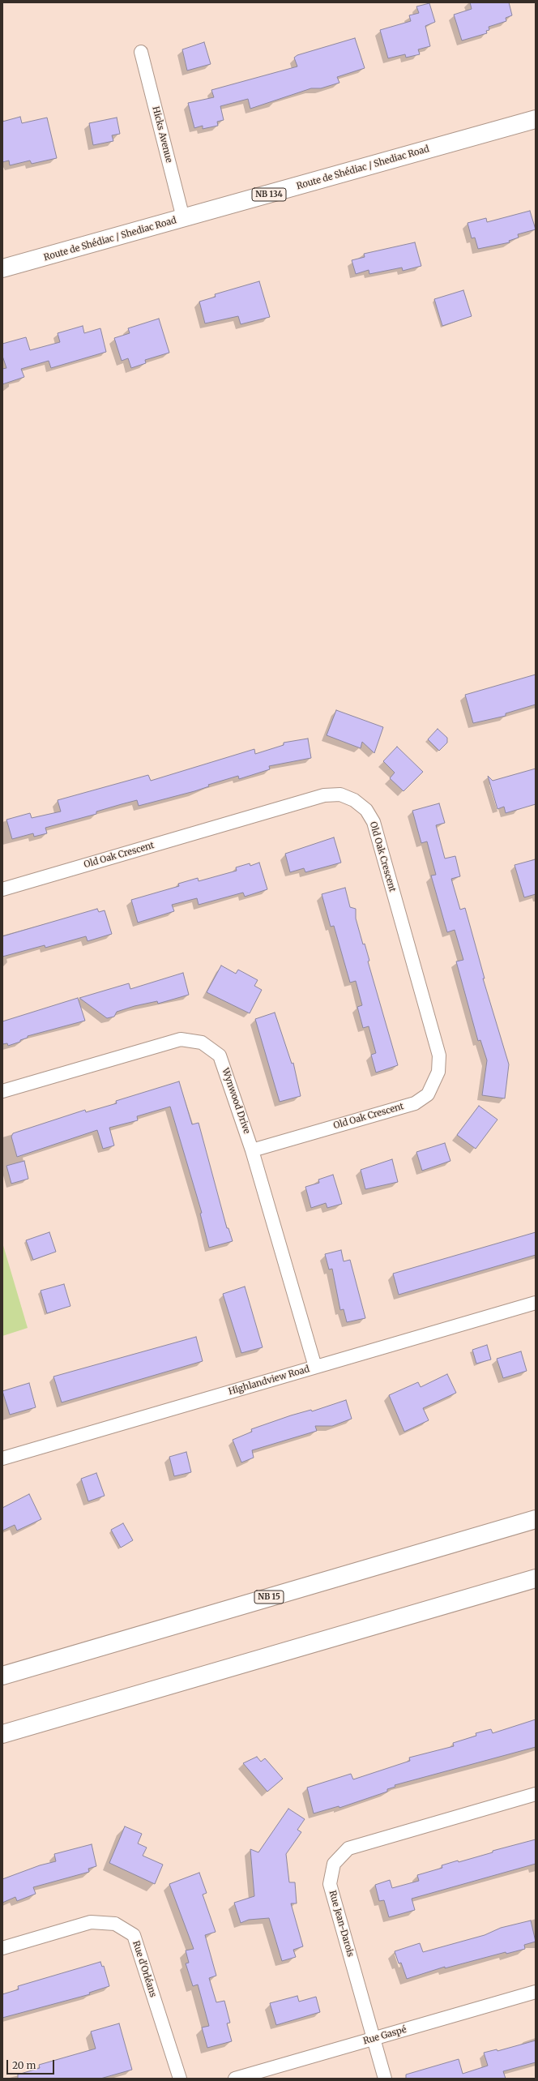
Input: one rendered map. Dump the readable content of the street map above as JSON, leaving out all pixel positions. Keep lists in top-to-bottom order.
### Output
{
  "streets": {
    "main road": ["Route de Shédiac / Shediac Road", "NB 134", "NB 15"],
    "street": [
      "Hicks Avenue",
      "Old Oak Crescent",
      "Wynwood Drive",
      "Highlandview Road",
      "Rue Jean-Darois",
      "Rue d'Orléans",
      "Rue Gaspé"
    ]
  },
  "crossings": [
    ["Hicks Avenue", "Route de Shédiac / Shediac Road"],
    ["Old Oak Crescent", "Wynwood Drive"],
    ["Wynwood Drive", "Highlandview Road"],
    ["Rue Jean-Darois", "Rue Gaspé"]
  ],
  "scale_bar": "20 m"
}
